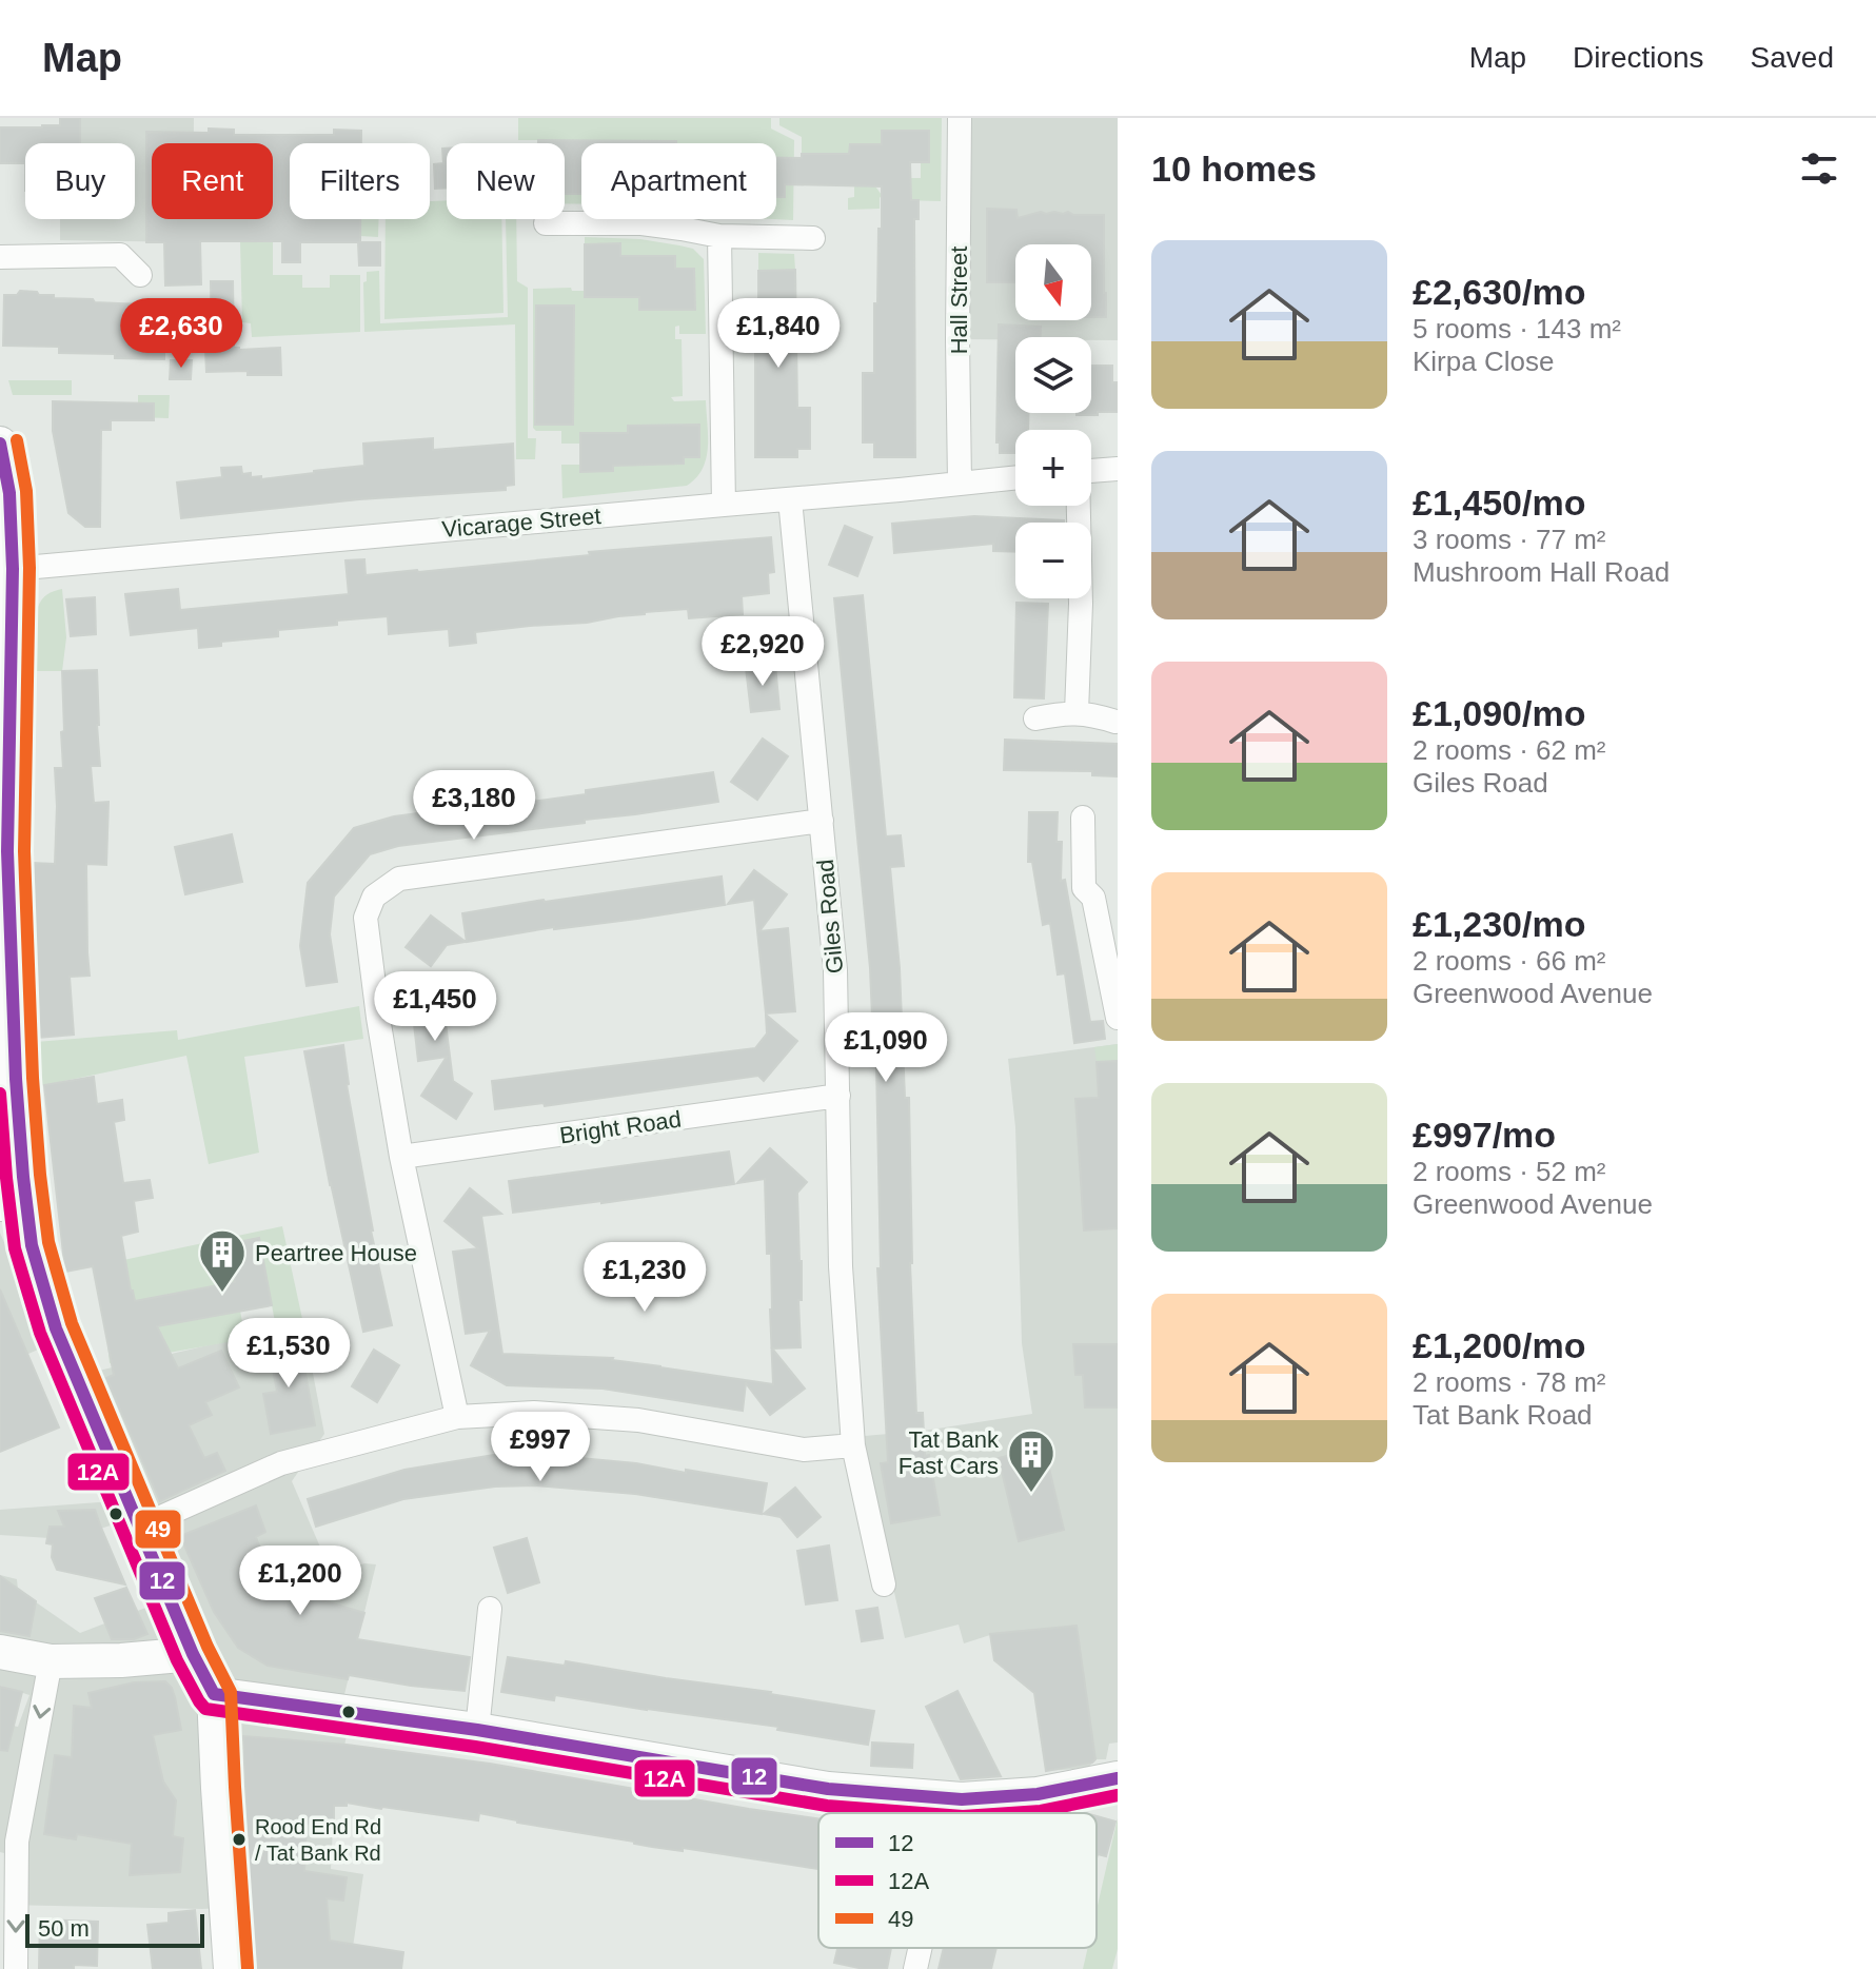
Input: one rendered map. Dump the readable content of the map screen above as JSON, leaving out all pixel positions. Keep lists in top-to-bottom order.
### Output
{
  "streets": {
    "street": [
      "Hall Street",
      "Vicarage Street",
      "Giles Road",
      "Bright Road"
    ]
  },
  "crossings": [
    ["Hall Street", "Vicarage Street"],
    ["Vicarage Street", "Giles Road"],
    ["Giles Road", "Bright Road"]
  ],
  "places": {
    "building": ["Peartree House", "Tat Bank Fast Cars"],
    "other": ["Rood End Rd / Tat Bank Rd"]
  },
  "lines": ["transit line 49", "transit line 12", "transit line 12A"],
  "legend": ["12", "12A", "49"],
  "scale_bar": "50 m",
  "north": "bottom",
  "page": {
    "header": "Map",
    "nav": ["Map", "Directions", "Saved"],
    "heading": "10 homes",
    "chip": [
      "Buy",
      "Rent",
      "Filters",
      "New",
      "Apartment"
    ],
    "list": [
      {
        "name": "£2,630/mo",
        "note": "5 rooms · 143 m² · Kirpa Close"
      },
      {
        "name": "£1,450/mo",
        "note": "3 rooms · 77 m² · Mushroom Hall Road"
      },
      {
        "name": "£1,090/mo",
        "note": "2 rooms · 62 m² · Giles Road"
      },
      {
        "name": "£1,230/mo",
        "note": "2 rooms · 66 m² · Greenwood Avenue"
      },
      {
        "name": "£997/mo",
        "note": "2 rooms · 52 m² · Greenwood Avenue"
      },
      {
        "name": "£1,200/mo",
        "note": "2 rooms · 78 m² · Tat Bank Road"
      }
    ],
    "map_buttons": ["+", "−"],
    "price": [
      "£2,630",
      "£1,840",
      "£2,920",
      "£3,180",
      "£1,450",
      "£1,090",
      "£1,230",
      "£1,530",
      "£997",
      "£1,200"
    ],
    "scale": "50 m"
  }
}
